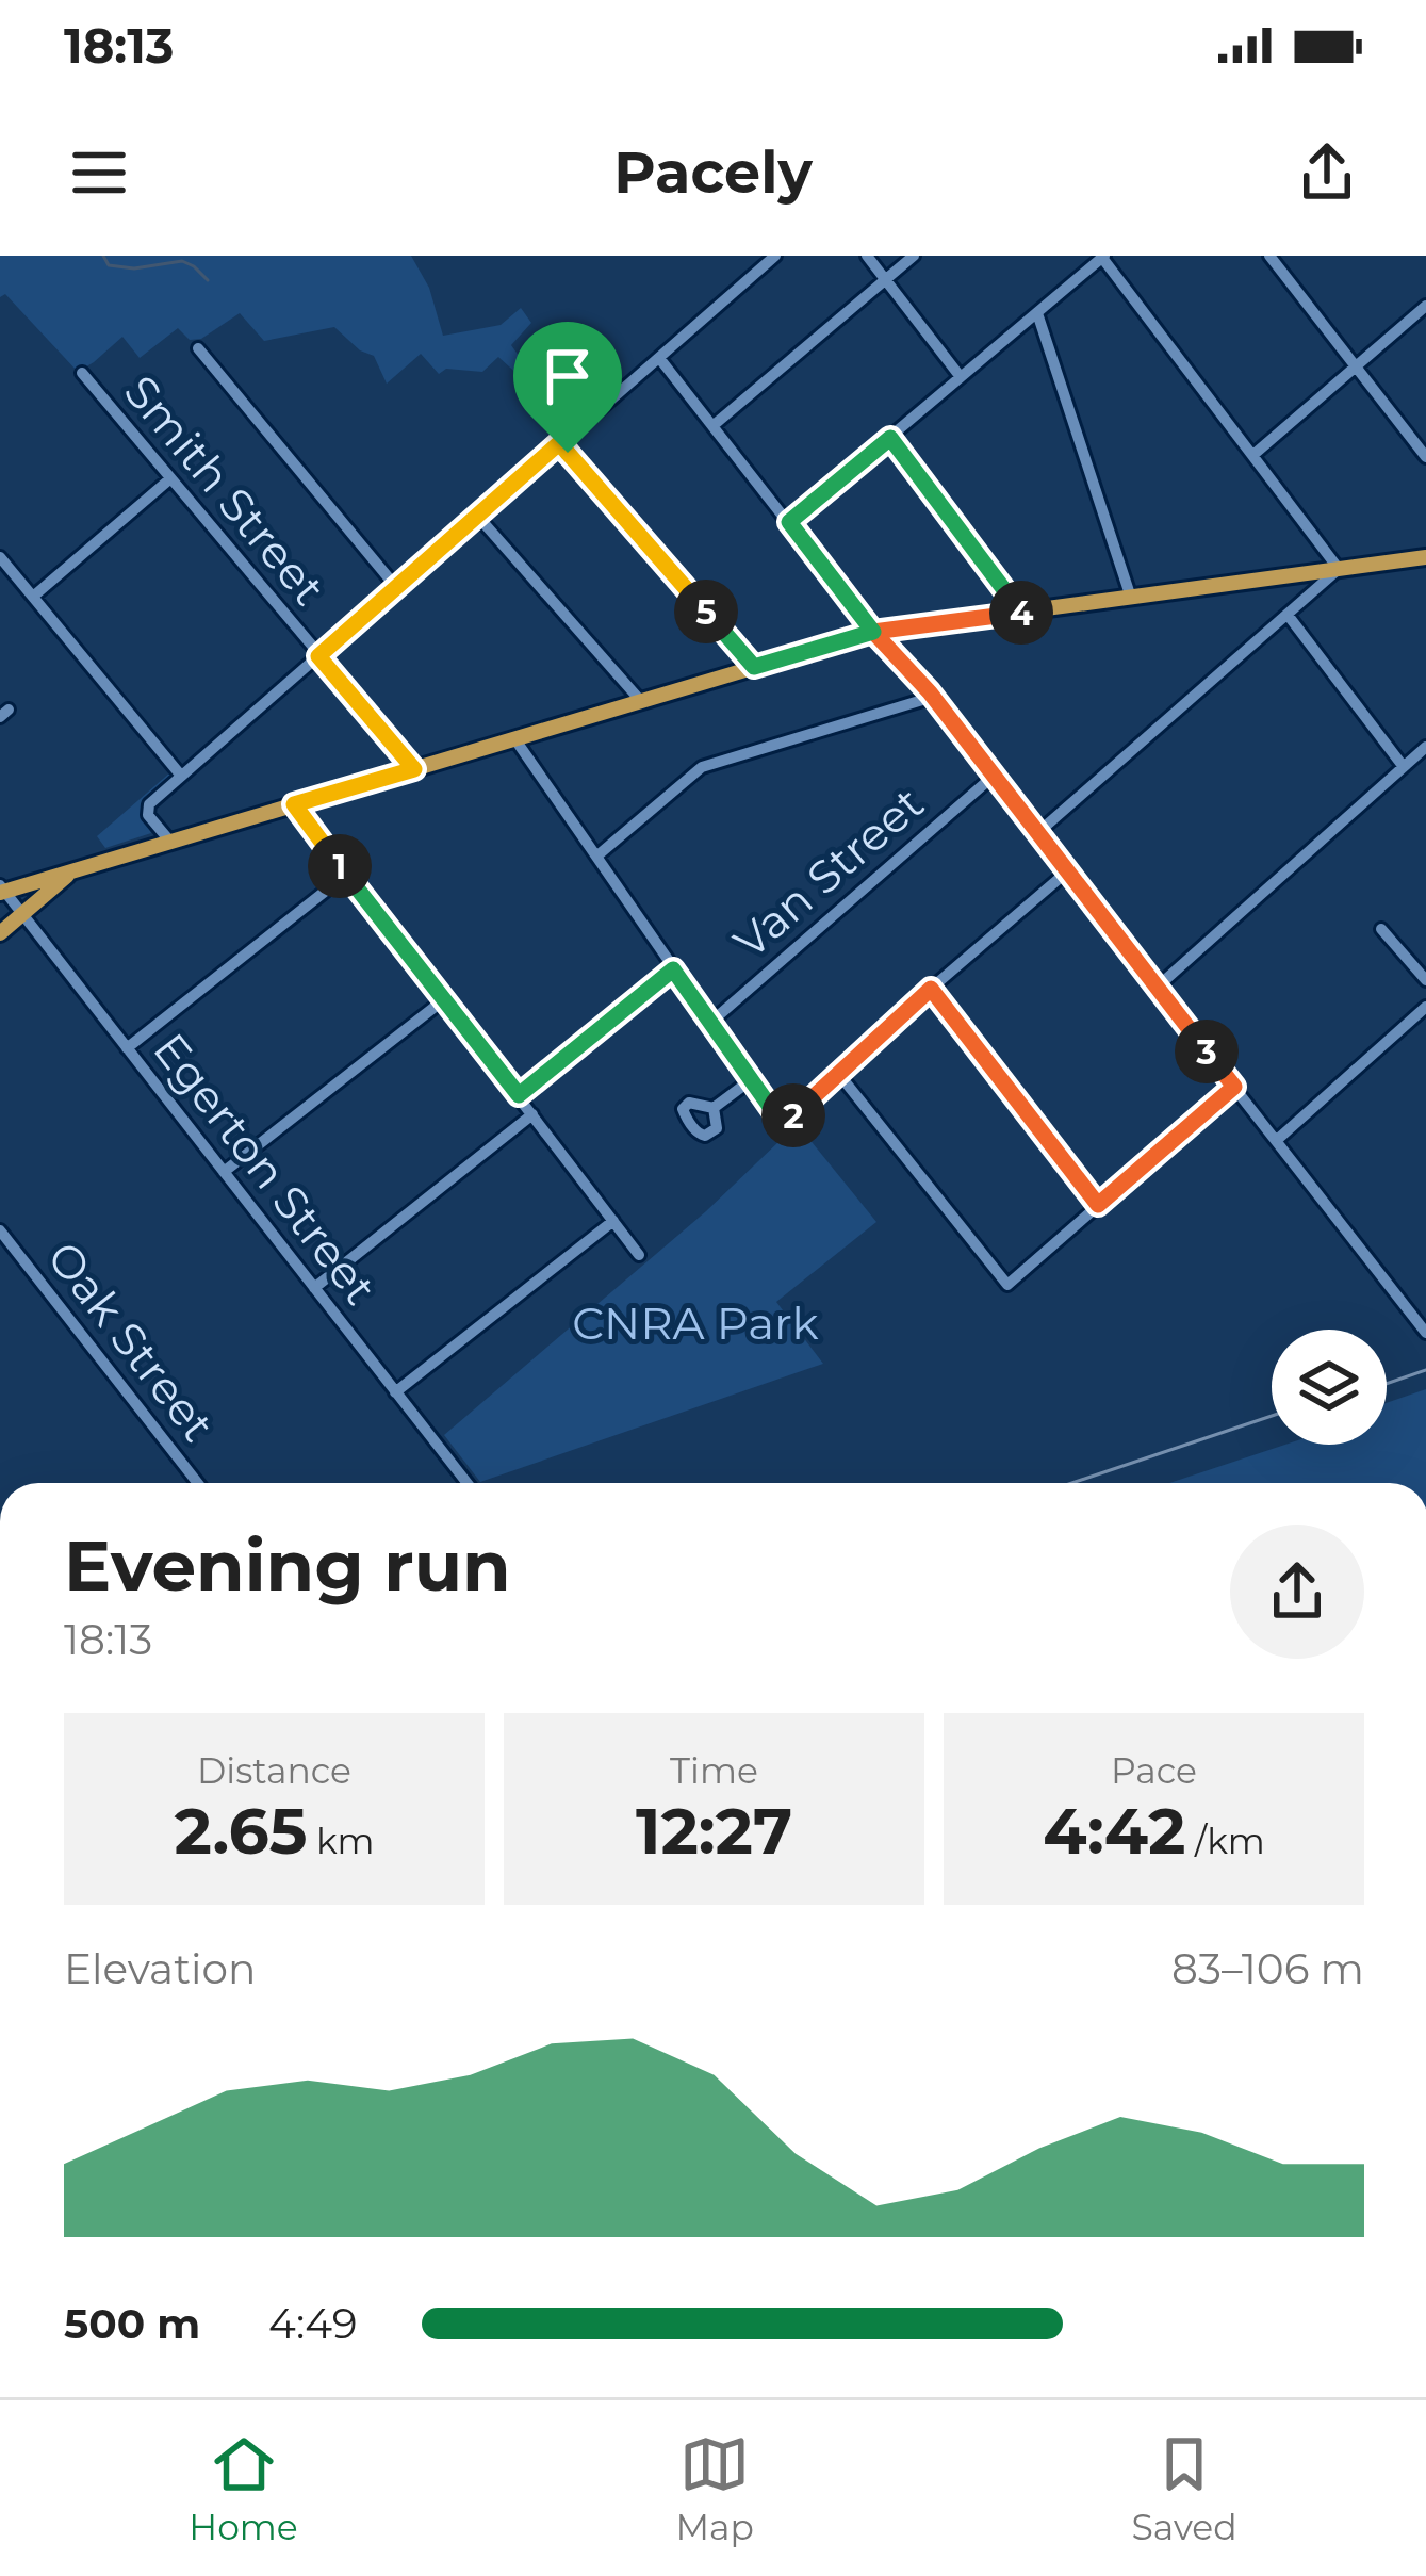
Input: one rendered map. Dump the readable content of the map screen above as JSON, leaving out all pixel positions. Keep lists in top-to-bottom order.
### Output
{
  "streets": {
    "street": [
      "Smith Street",
      "Van Street",
      "Egerton Street",
      "Oak Street"
    ]
  },
  "parks": ["CNRA Park"],
  "page": {
    "status": "18:13",
    "header": "Pacely",
    "pins": [
      "5",
      "4",
      "1",
      "3",
      "2"
    ],
    "heading": ["Evening run", "18:13"],
    "stats": [
      ["Distance", "2.65 km"],
      ["Time", "12:27"],
      ["Pace", "4:42 /km"]
    ],
    "chart": ["Elevation", "83–106 m"],
    "list": [
      {
        "name": "500 m",
        "note": "4:49"
      }
    ],
    "tabs": ["Home", "Map", "Saved"]
  }
}
